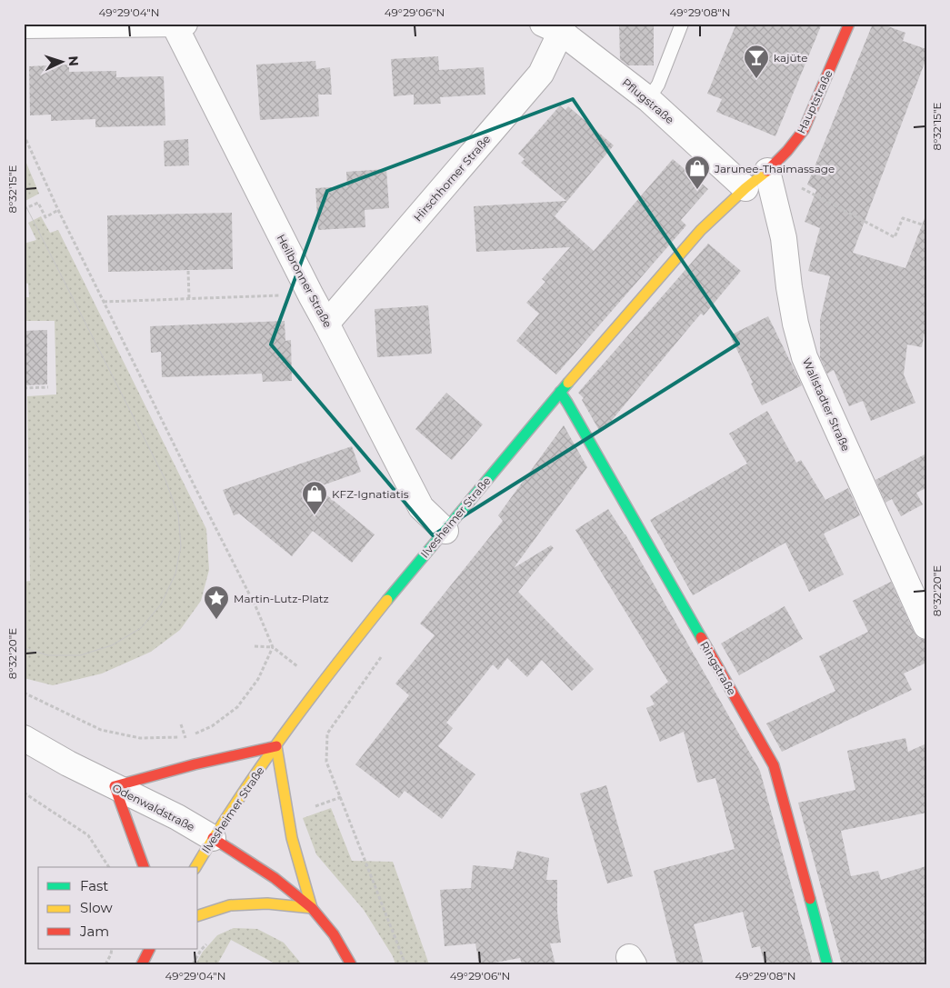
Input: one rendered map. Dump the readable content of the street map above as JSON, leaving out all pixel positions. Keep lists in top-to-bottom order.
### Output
{
  "streets": {
    "street": [
      "Pflugstraße",
      "Hauptstraße",
      "Hirschhorner Straße",
      "Heilbronner Straße",
      "Wallstadter Straße",
      "Ilvesheimer Straße",
      "Ringstraße",
      "Odenwaldstraße"
    ]
  },
  "crossings": [
    ["Pflugstraße", "Hauptstraße"],
    ["Pflugstraße", "Hirschhorner Straße"],
    ["Pflugstraße", "Ilvesheimer Straße"],
    ["Hauptstraße", "Wallstadter Straße"],
    ["Hauptstraße", "Ilvesheimer Straße"],
    ["Hirschhorner Straße", "Heilbronner Straße"],
    ["Heilbronner Straße", "Ilvesheimer Straße"],
    ["Ilvesheimer Straße", "Ringstraße"],
    ["Ilvesheimer Straße", "Odenwaldstraße"]
  ],
  "places": {
    "bar": ["kajüte"],
    "shop": ["Jarunee-Thaimassage", "KFZ-Ignatiatis"],
    "place": ["Martin-Lutz-Platz"]
  },
  "legend": ["Fast", "Slow", "Jam"],
  "north": "right",
  "coordinates": [
    "49°29'04\"N",
    "49°29'06\"N",
    "49°29'08\"N",
    "8°32'15\"E",
    "8°32'20\"E"
  ]
}
